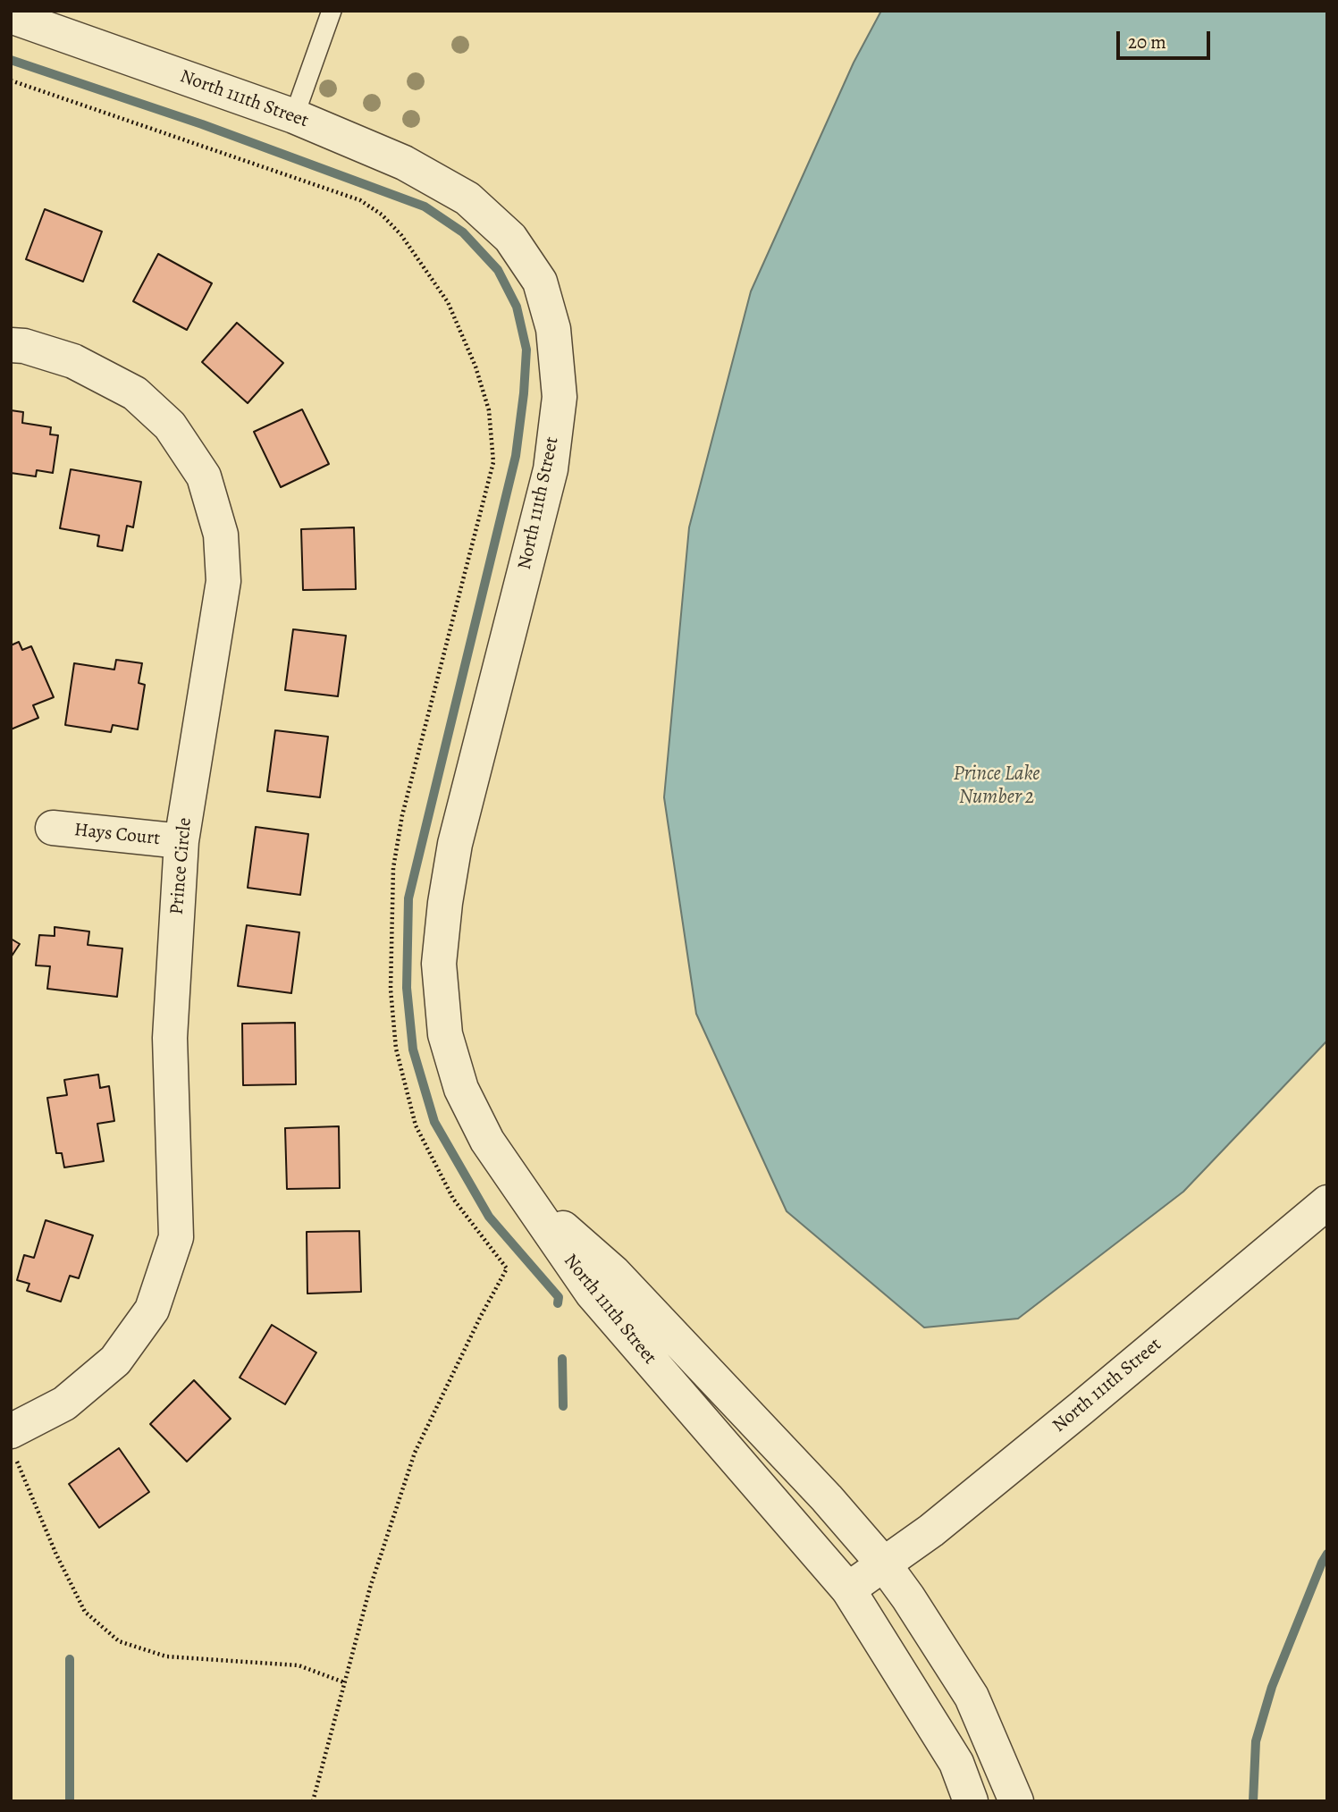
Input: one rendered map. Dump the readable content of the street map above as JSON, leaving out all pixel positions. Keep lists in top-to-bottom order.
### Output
{
  "streets": {
    "street": ["North 111th Street", "Hays Court", "Prince Circle"]
  },
  "crossings": [
    ["Hays Court", "Prince Circle"]
  ],
  "water": ["Prince Lake Number 2"],
  "scale_bar": "20 m"
}
